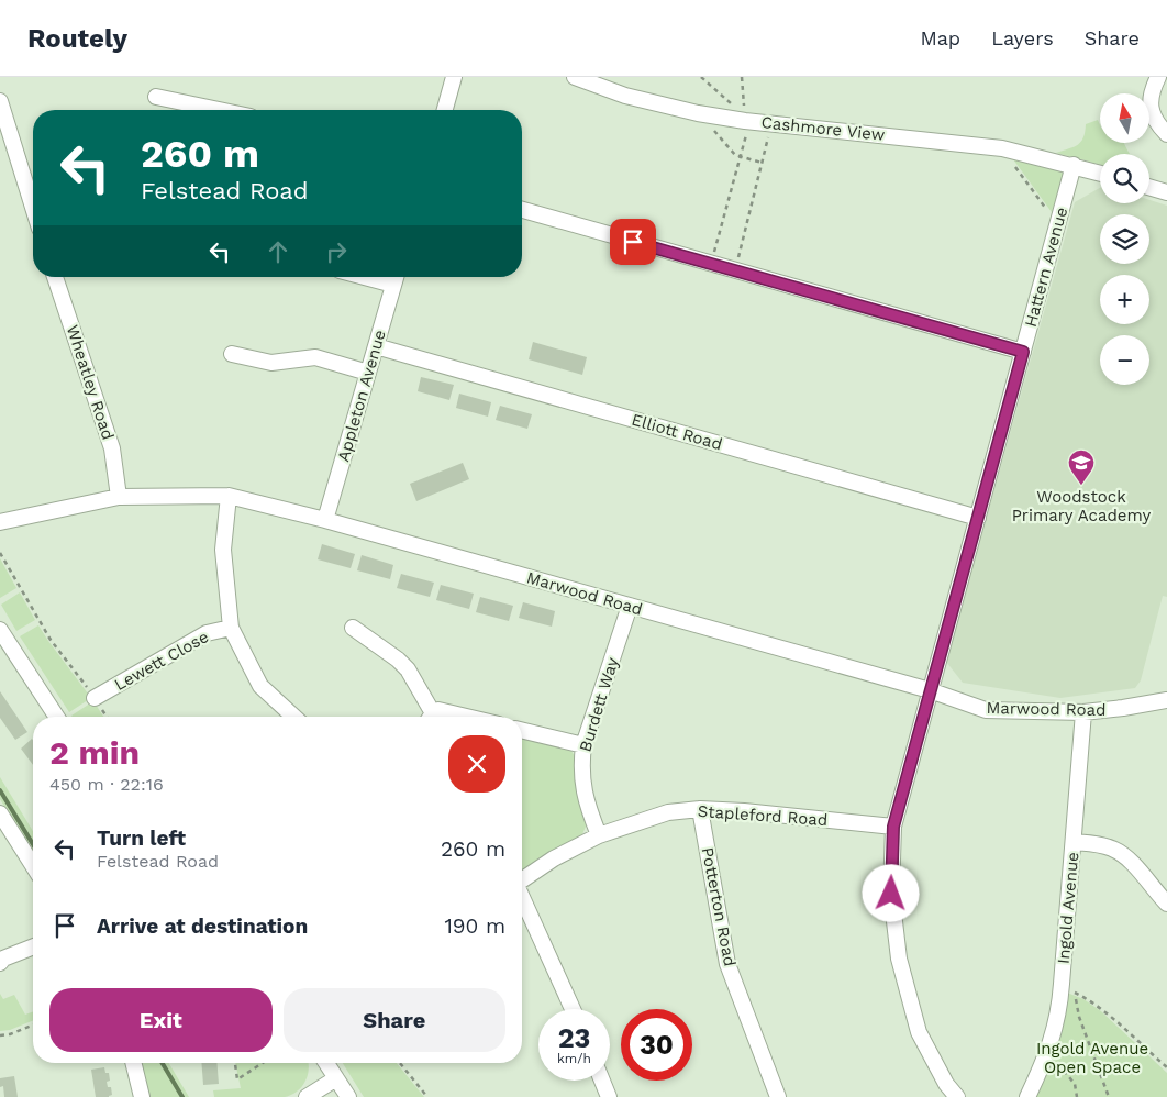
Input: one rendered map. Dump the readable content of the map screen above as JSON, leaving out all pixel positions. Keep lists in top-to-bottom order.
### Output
{
  "streets": {
    "street": [
      "Cashmore View",
      "Hattern Avenue",
      "Wheatley Road",
      "Appleton Avenue",
      "Elliott Road",
      "Marwood Road",
      "Lewett Close",
      "Burdett Way",
      "Stapleford Road",
      "Potterton Road",
      "Ingold Avenue"
    ]
  },
  "crossings": [
    ["Cashmore View", "Hattern Avenue"],
    ["Hattern Avenue", "Elliott Road"],
    ["Hattern Avenue", "Marwood Road"],
    ["Hattern Avenue", "Stapleford Road"],
    ["Wheatley Road", "Marwood Road"],
    ["Appleton Avenue", "Elliott Road"],
    ["Appleton Avenue", "Marwood Road"],
    ["Marwood Road", "Burdett Way"],
    ["Marwood Road", "Ingold Avenue"],
    ["Burdett Way", "Stapleford Road"],
    ["Stapleford Road", "Potterton Road"]
  ],
  "parks": ["Ingold Avenue Open Space"],
  "places": {
    "school or university": ["Woodstock Primary Academy"]
  },
  "north": "top",
  "page": {
    "header": "Routely",
    "nav": ["Map", "Layers", "Share"],
    "map_buttons": ["+", "−"],
    "turn": ["260 m", "Felstead Road"],
    "heading": ["2 min", "450 m · 22:16"],
    "list": [
      {
        "name": "Turn left",
        "note": "Felstead Road",
        "value": "260 m"
      },
      {
        "name": "Arrive at destination",
        "value": "190 m"
      }
    ],
    "buttons": ["Exit", "Share"],
    "speed": "23 km/h",
    "limit": "30"
  }
}
